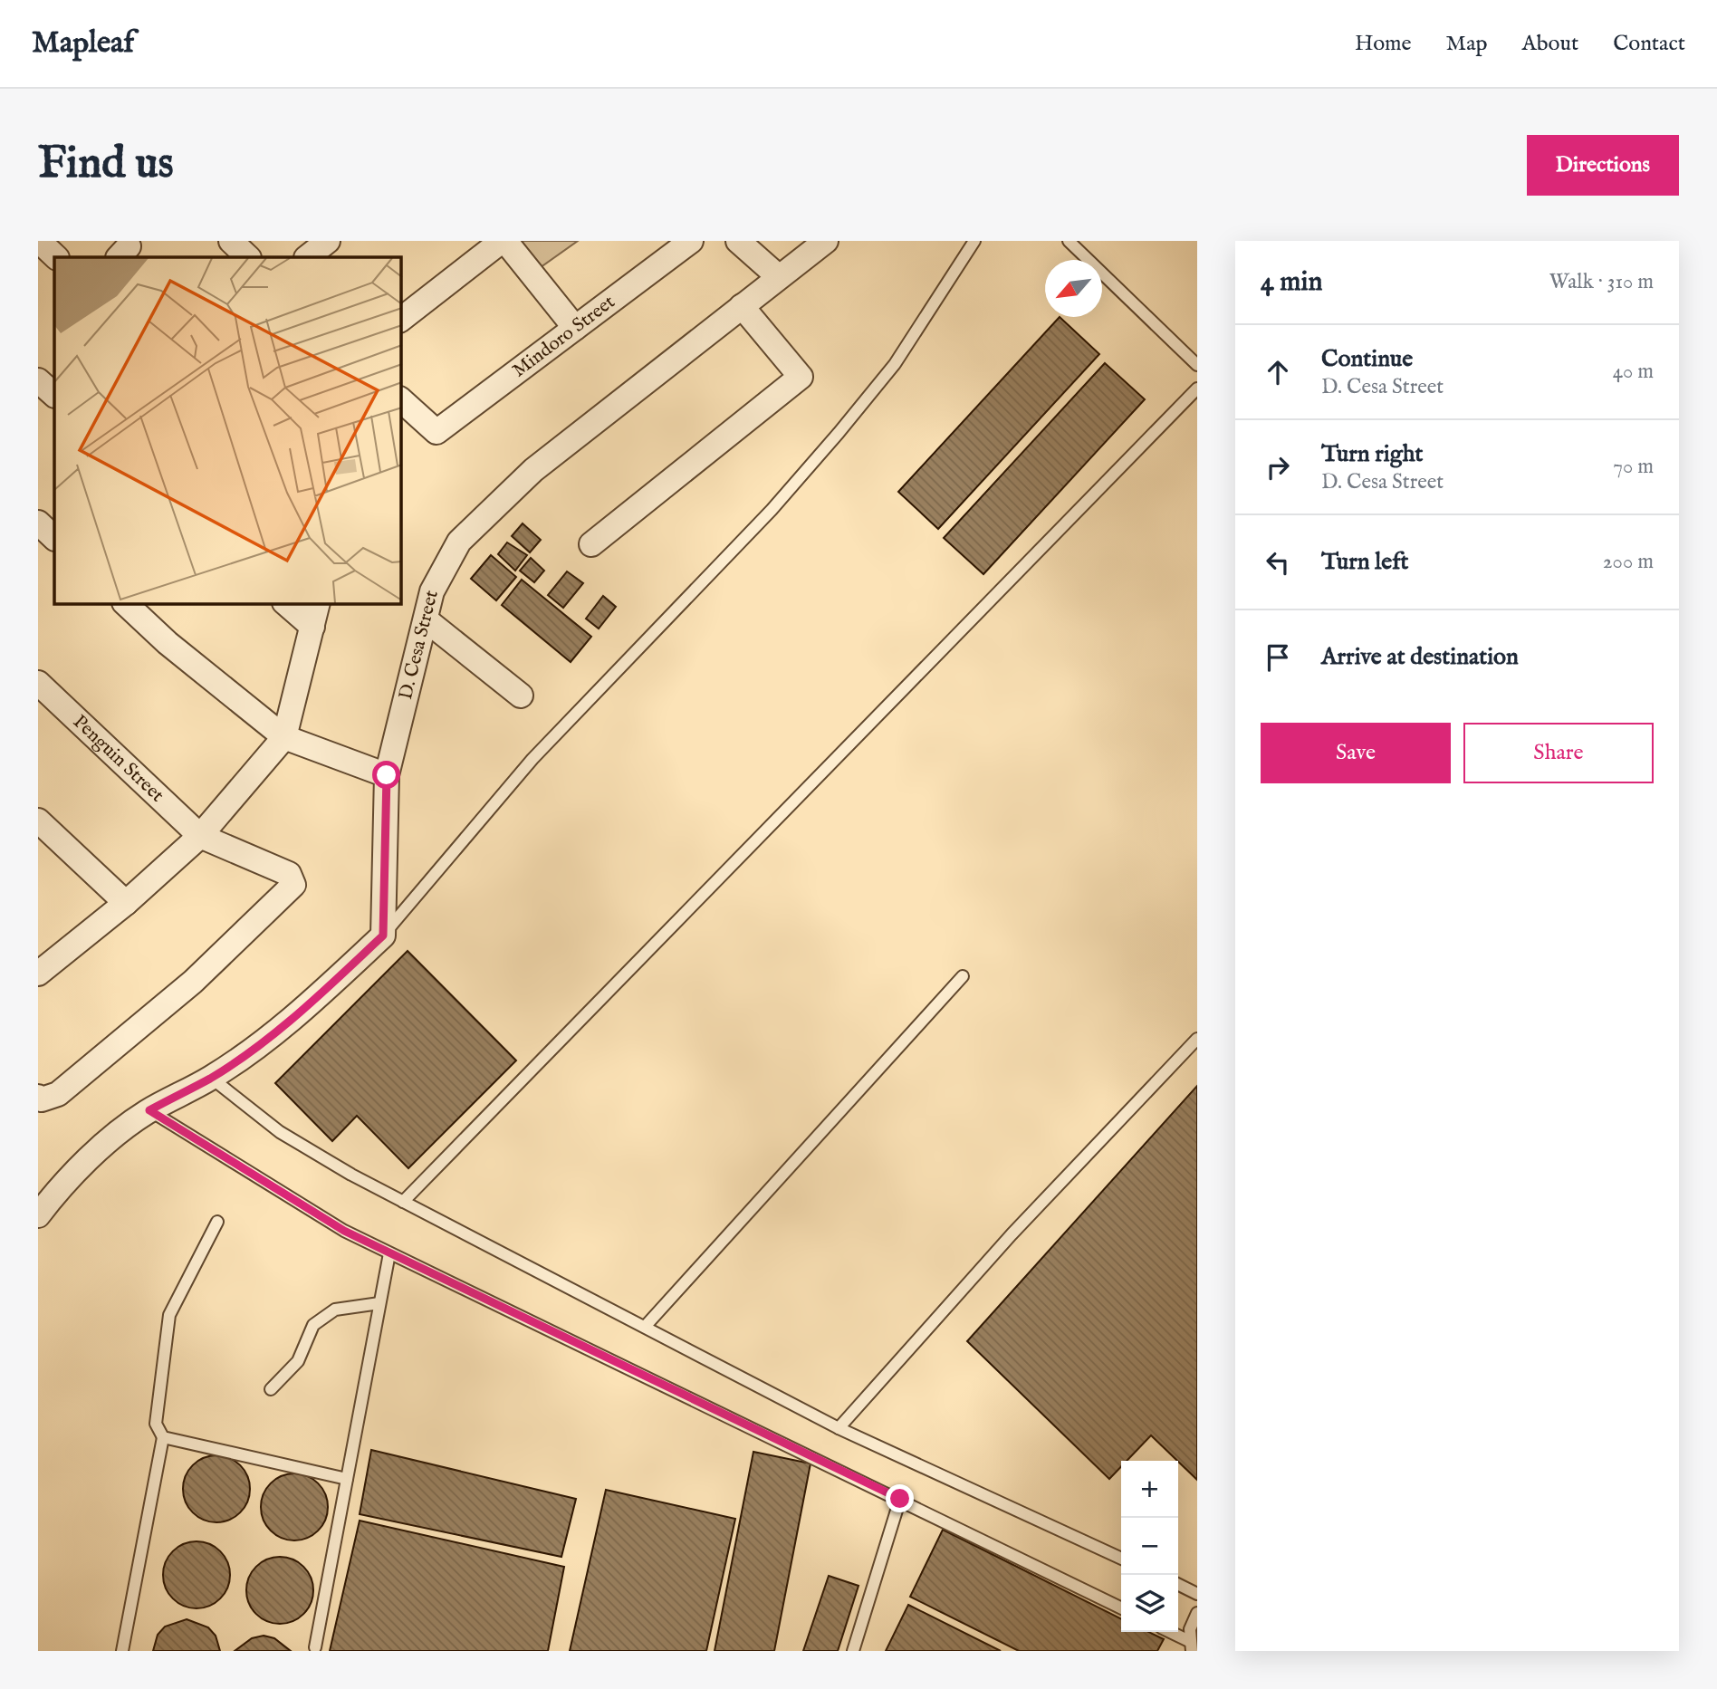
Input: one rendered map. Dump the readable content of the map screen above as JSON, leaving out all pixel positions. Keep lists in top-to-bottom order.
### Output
{
  "streets": {
    "street": ["Mindoro Street", "D. Cesa Street", "Penguin Street"]
  },
  "north": "bottom left",
  "page": {
    "header": "Mapleaf",
    "nav": [
      "Home",
      "Map",
      "About",
      "Contact"
    ],
    "buttons": [
      "Directions",
      ["Save", "Share"]
    ],
    "title": "Find us",
    "heading": ["4 min", "Walk · 310 m"],
    "list": [
      ["Continue", "D. Cesa Street", "40 m"],
      ["Turn right", "D. Cesa Street", "70 m"],
      ["Turn left", "200 m"],
      "Arrive at destination"
    ],
    "map_buttons": ["+", "−"]
  }
}
